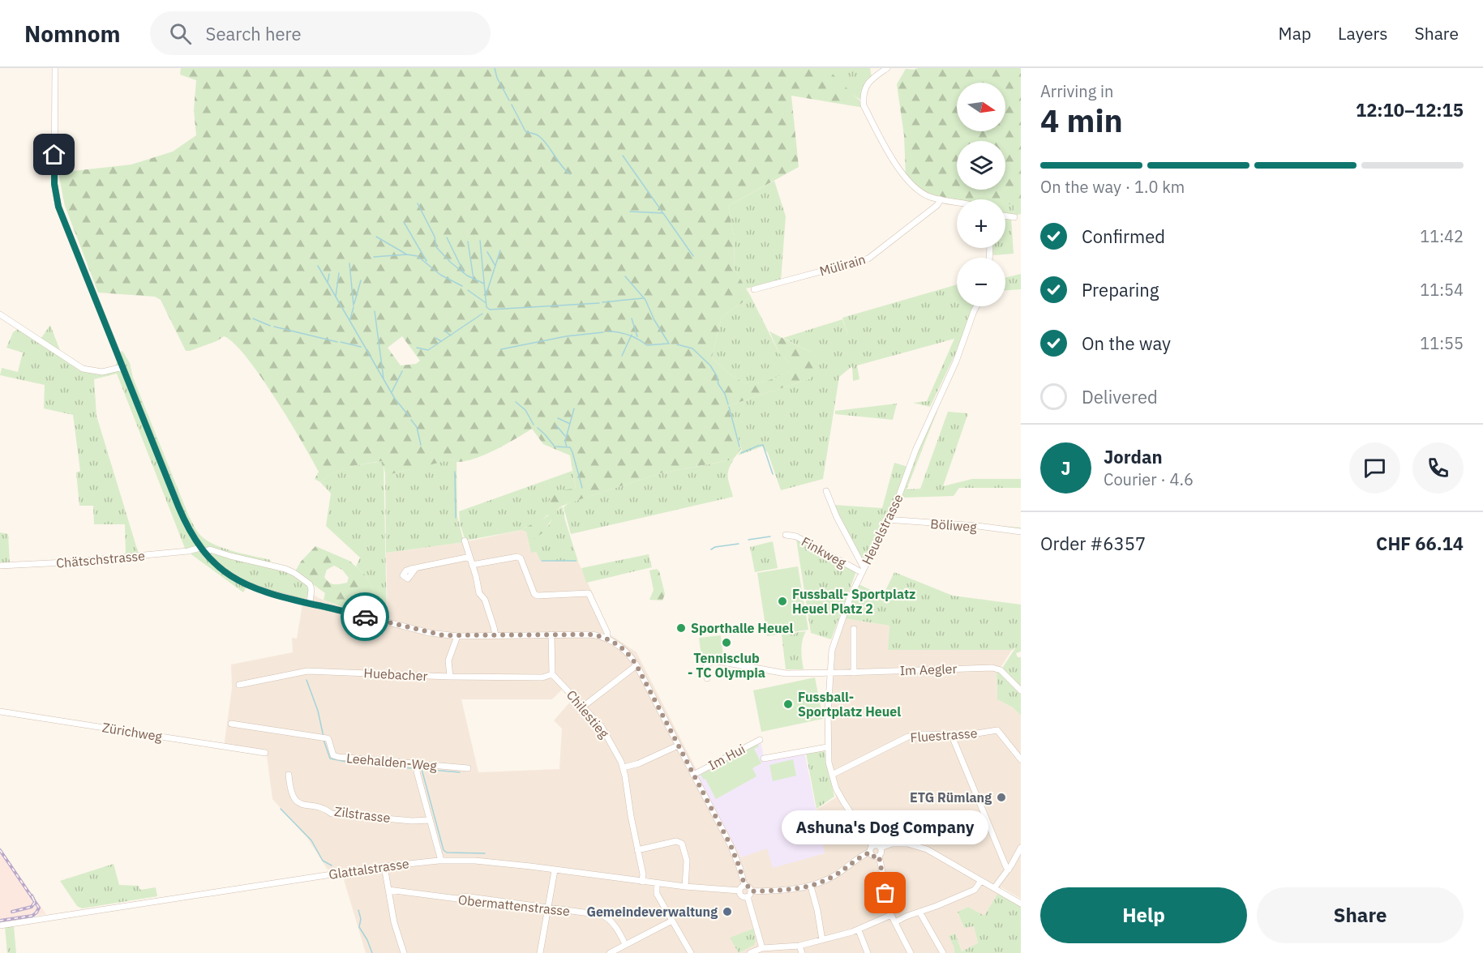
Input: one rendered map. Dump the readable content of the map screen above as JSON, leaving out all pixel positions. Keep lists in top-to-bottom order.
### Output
{
  "streets": {
    "street": [
      "Mülirain",
      "Böliweg",
      "Heuelstrasse",
      "Finkweg",
      "Chätschstrasse",
      "Im Aegler",
      "Huebacher",
      "Chilestieg",
      "Zürichweg",
      "Fluestrasse",
      "Im Hui",
      "Leehalden-Weg",
      "Zilstrasse",
      "Glattalstrasse",
      "Obermattenstrasse"
    ]
  },
  "crossings": [
    ["Böliweg", "Heuelstrasse"],
    ["Heuelstrasse", "Finkweg"],
    ["Heuelstrasse", "Im Aegler"],
    ["Heuelstrasse", "Fluestrasse"],
    ["Heuelstrasse", "Im Hui"],
    ["Huebacher", "Chilestieg"],
    ["Chilestieg", "Glattalstrasse"]
  ],
  "places": [
    "Fussball- Sportplatz Heuel Platz 2",
    "Sporthalle Heuel",
    "Tennisclub - TC Olympia",
    "Fussball- Sportplatz Heuel",
    "ETG Rümlang",
    "Ashuna's Dog Company",
    "Gemeindeverwaltung"
  ],
  "north": "right",
  "page": {
    "header": "Nomnom",
    "search": "Search here",
    "nav": ["Map", "Layers", "Share"],
    "heading": ["4 min", "Arriving in", "12:10–12:15"],
    "panel": [
      "Jordan",
      "Courier · 4.6",
      "Order #6357",
      "CHF 66.14"
    ],
    "map_buttons": ["+", "−"],
    "bar": "On the way · 1.0 km",
    "list": [
      ["Confirmed", "11:42"],
      ["Preparing", "11:54"],
      ["On the way", "11:55"],
      "Delivered"
    ],
    "round": "J",
    "bubble": "Ashuna's Dog Company",
    "buttons": ["Help", "Share"]
  }
}
